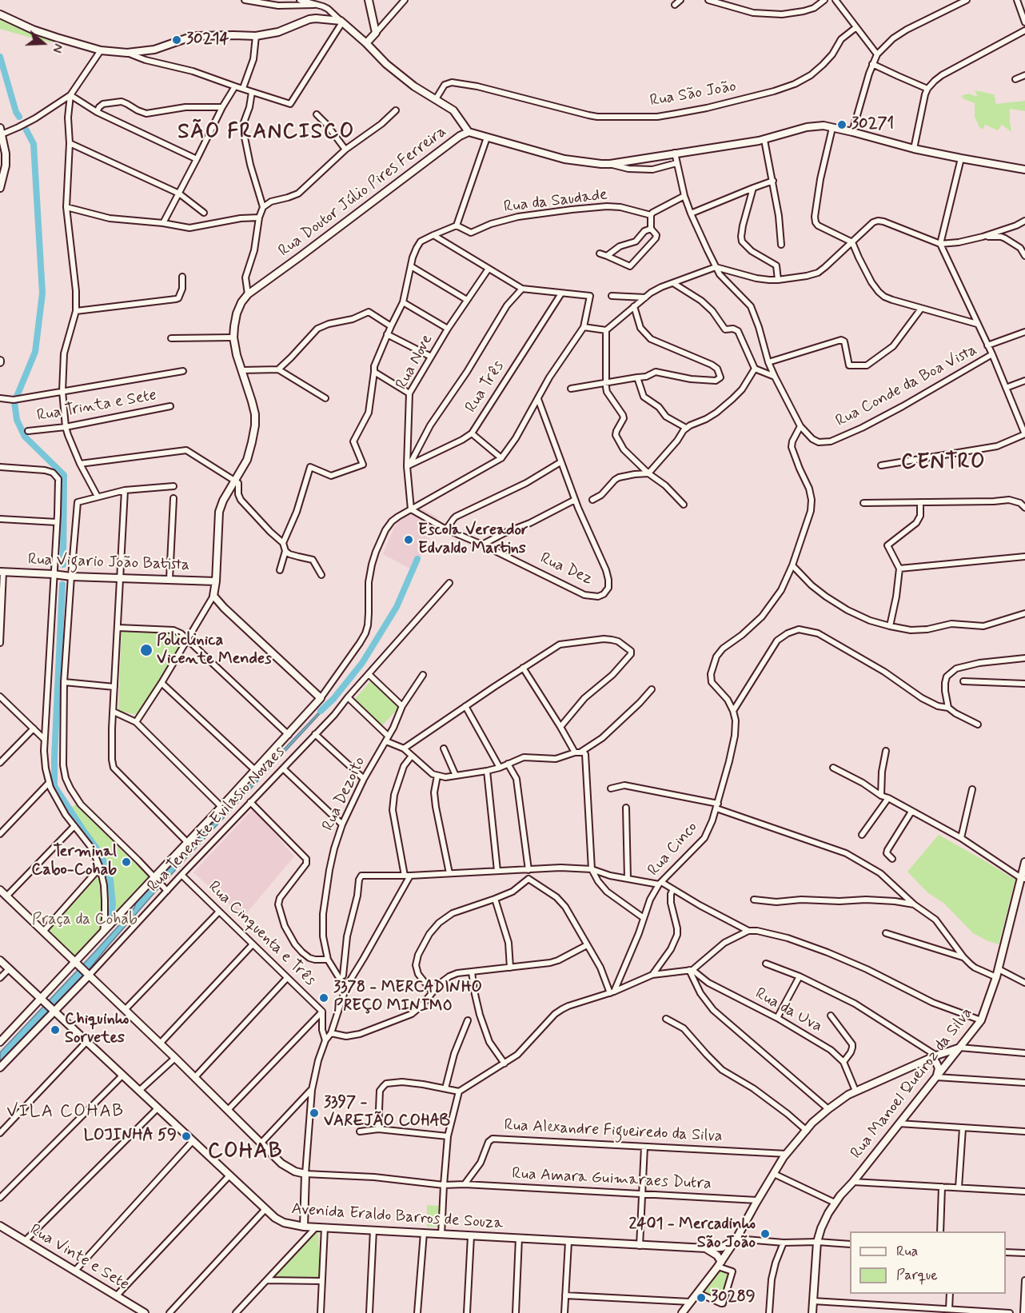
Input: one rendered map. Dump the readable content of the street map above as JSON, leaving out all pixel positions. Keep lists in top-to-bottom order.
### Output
{
  "streets": {
    "street": [
      "Rua São João",
      "Rua Doutor Júlio Pires Ferreira",
      "Rua da Saudade",
      "Rua Nove",
      "Rua Conde da Boa Vista",
      "Rua Três",
      "Rua Trinta e Sete",
      "Rua Vigario João Batista",
      "Rua Dez",
      "Rua Dezoito",
      "Rua Tenente Evilasio Novaes",
      "Rua Cinco",
      "Rua Cinquenta e Três",
      "Rua da Uva",
      "Rua Manoel Queiroz da Silva",
      "Rua Alexandre Figueiredo da Silva",
      "Rua Amara Guimaraes Dutra",
      "Avenida Eraldo Barros de Souza",
      "Rua Vinte e Sete"
    ]
  },
  "crossings": [
    ["Rua Doutor Júlio Pires Ferreira", "Rua Conde da Boa Vista"],
    ["Rua Doutor Júlio Pires Ferreira", "Rua Vigario João Batista"],
    ["Rua Nove", "Rua Três"],
    ["Rua Nove", "Rua Dez"],
    ["Rua Tenente Evilasio Novaes", "Rua Cinquenta e Três"],
    ["Rua Tenente Evilasio Novaes", "Avenida Eraldo Barros de Souza"],
    ["Rua Alexandre Figueiredo da Silva", "Rua Amara Guimaraes Dutra"]
  ],
  "districts": [
    "SÃO FRANCISCO",
    "CENTRO",
    "VILA COHAB",
    "COHAB"
  ],
  "parks": ["Praça da Cohab"],
  "places": [
    "30214",
    "30271",
    "Escola Vereador Edvaldo Martins",
    "Policlinica Vicente Mendes",
    "Terminal Cabo-Cohab",
    "3378 - MERCADINHO PREÇO MINIMO",
    "Chiquinho Sorvetes",
    "3397 - VAREJÃO COHAB",
    "LOJINHA 59",
    "2401 - Mercadinho São João",
    "30289"
  ],
  "legend": ["Rua", "Parque"],
  "north": "right"
}
